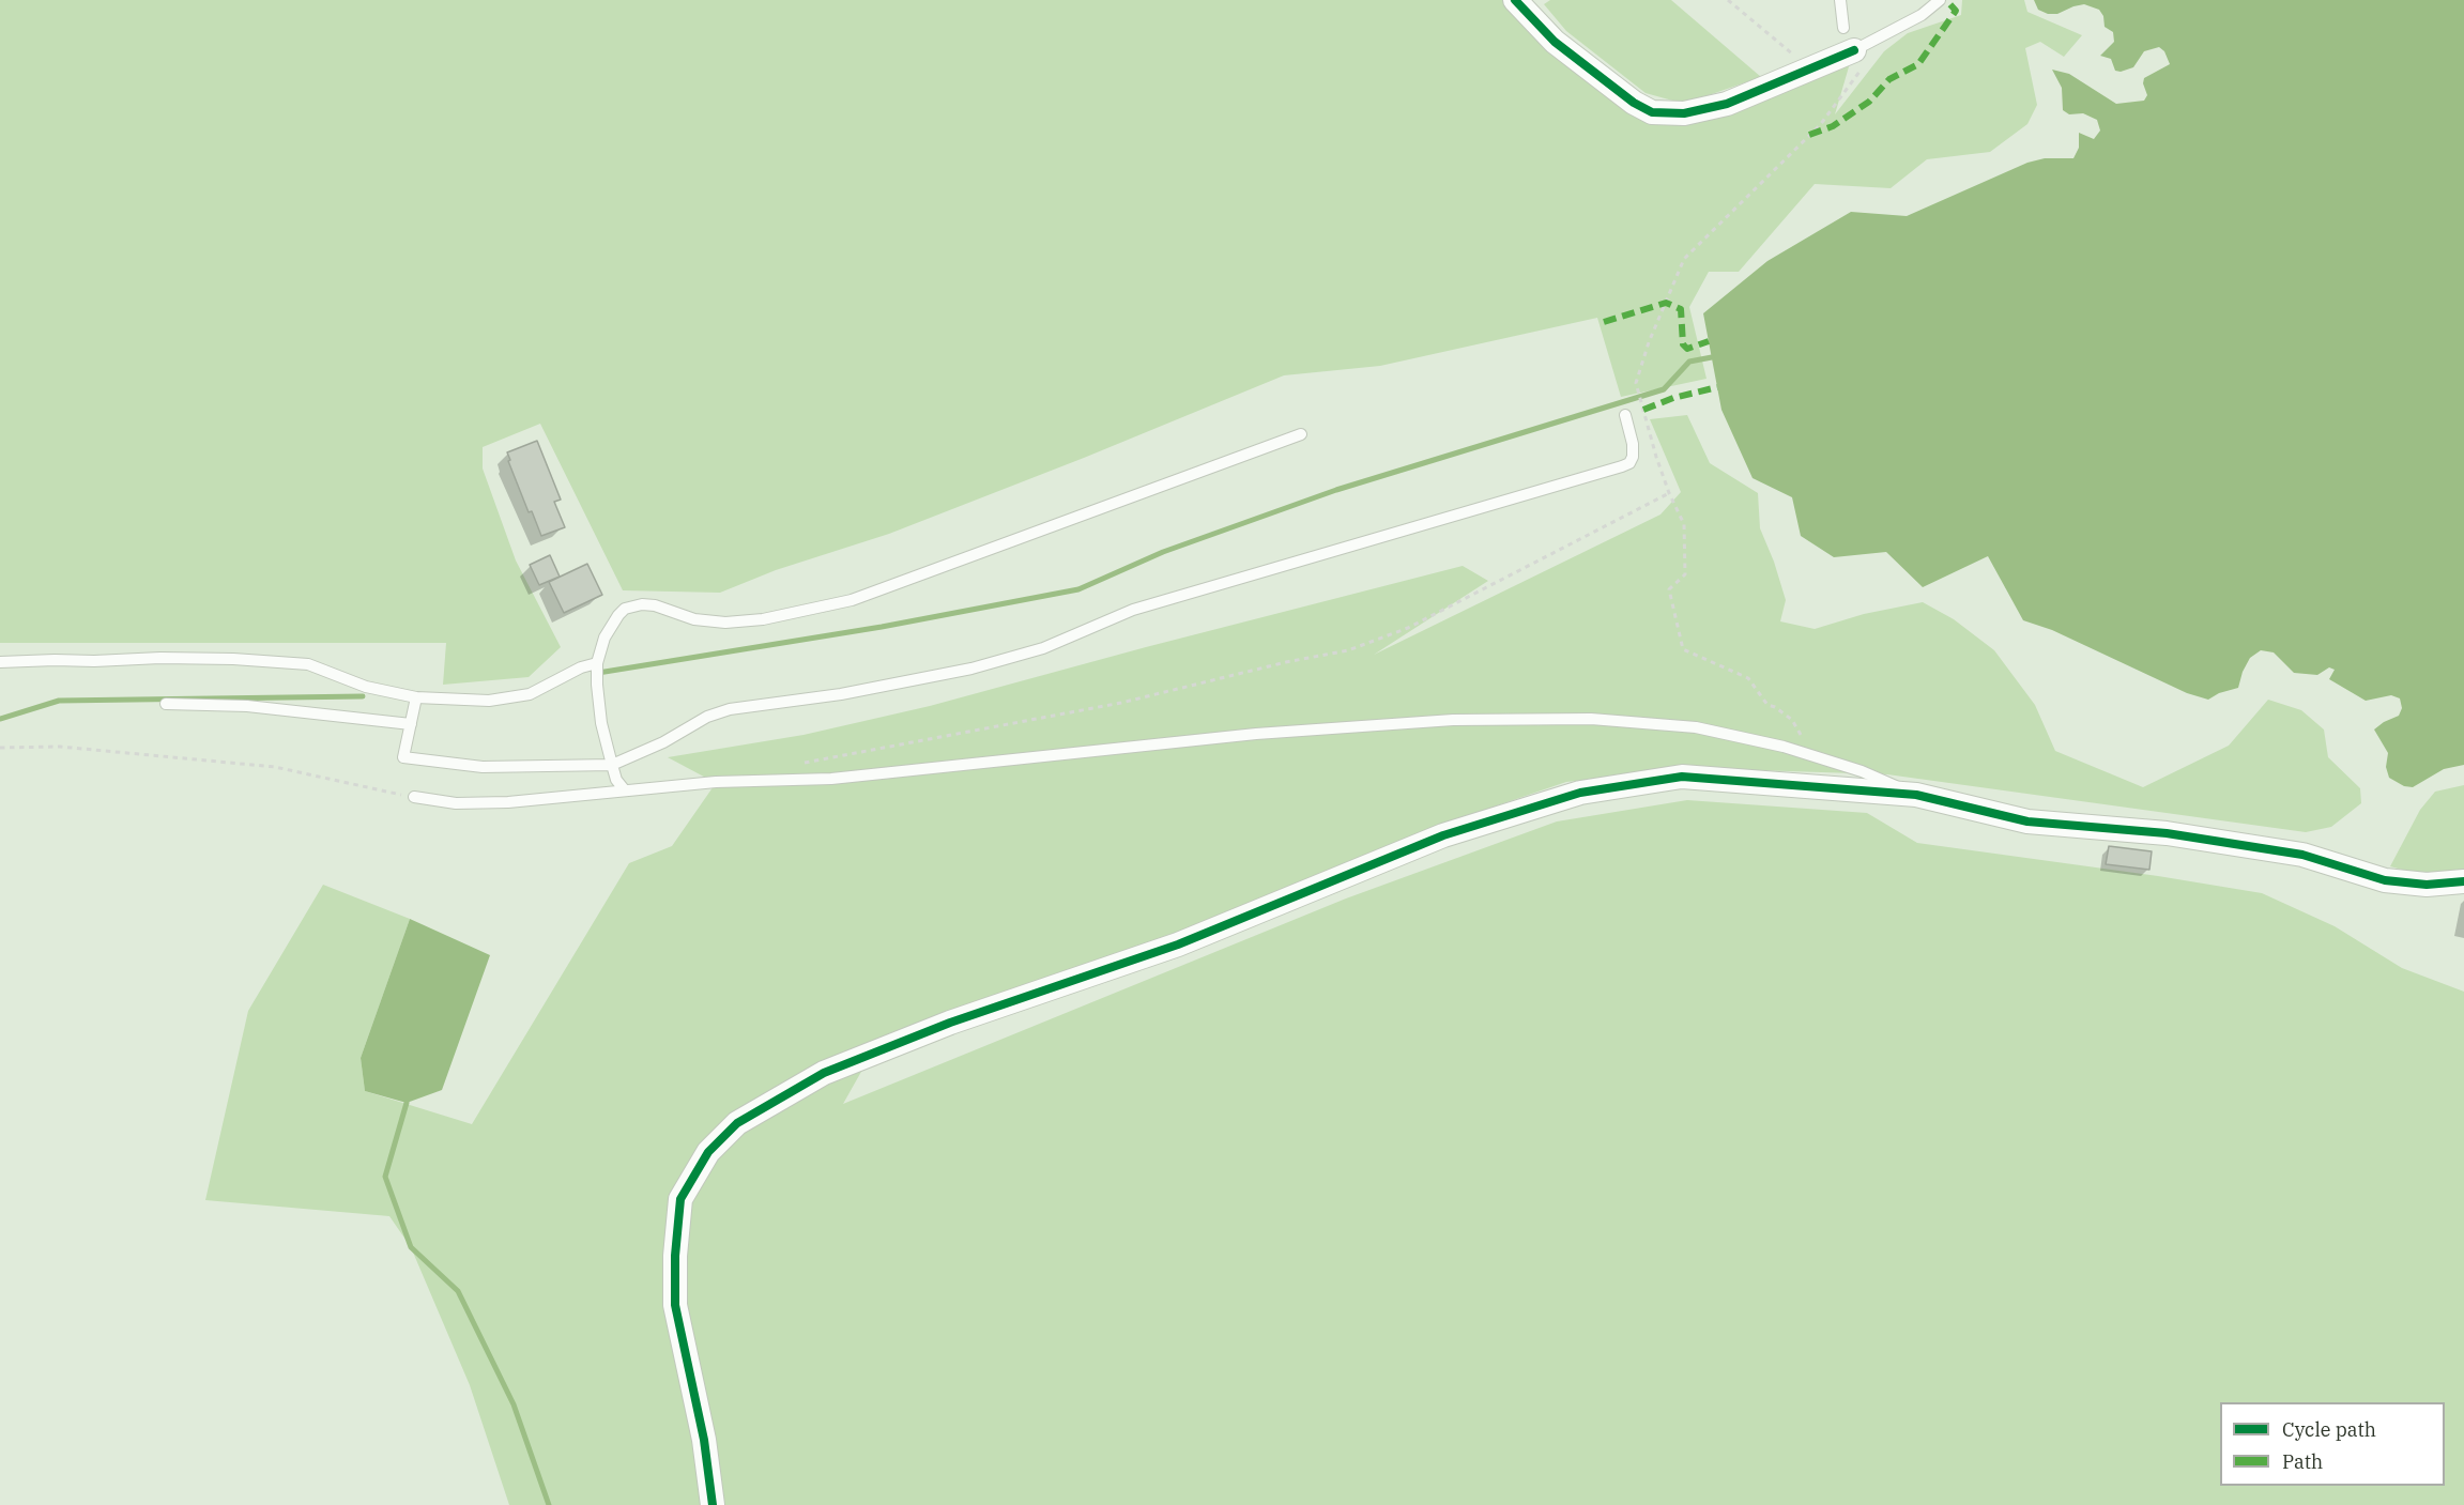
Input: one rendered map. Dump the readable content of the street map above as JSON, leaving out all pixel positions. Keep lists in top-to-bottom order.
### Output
{
  "legend": ["Cycle path", "Path"]
}
